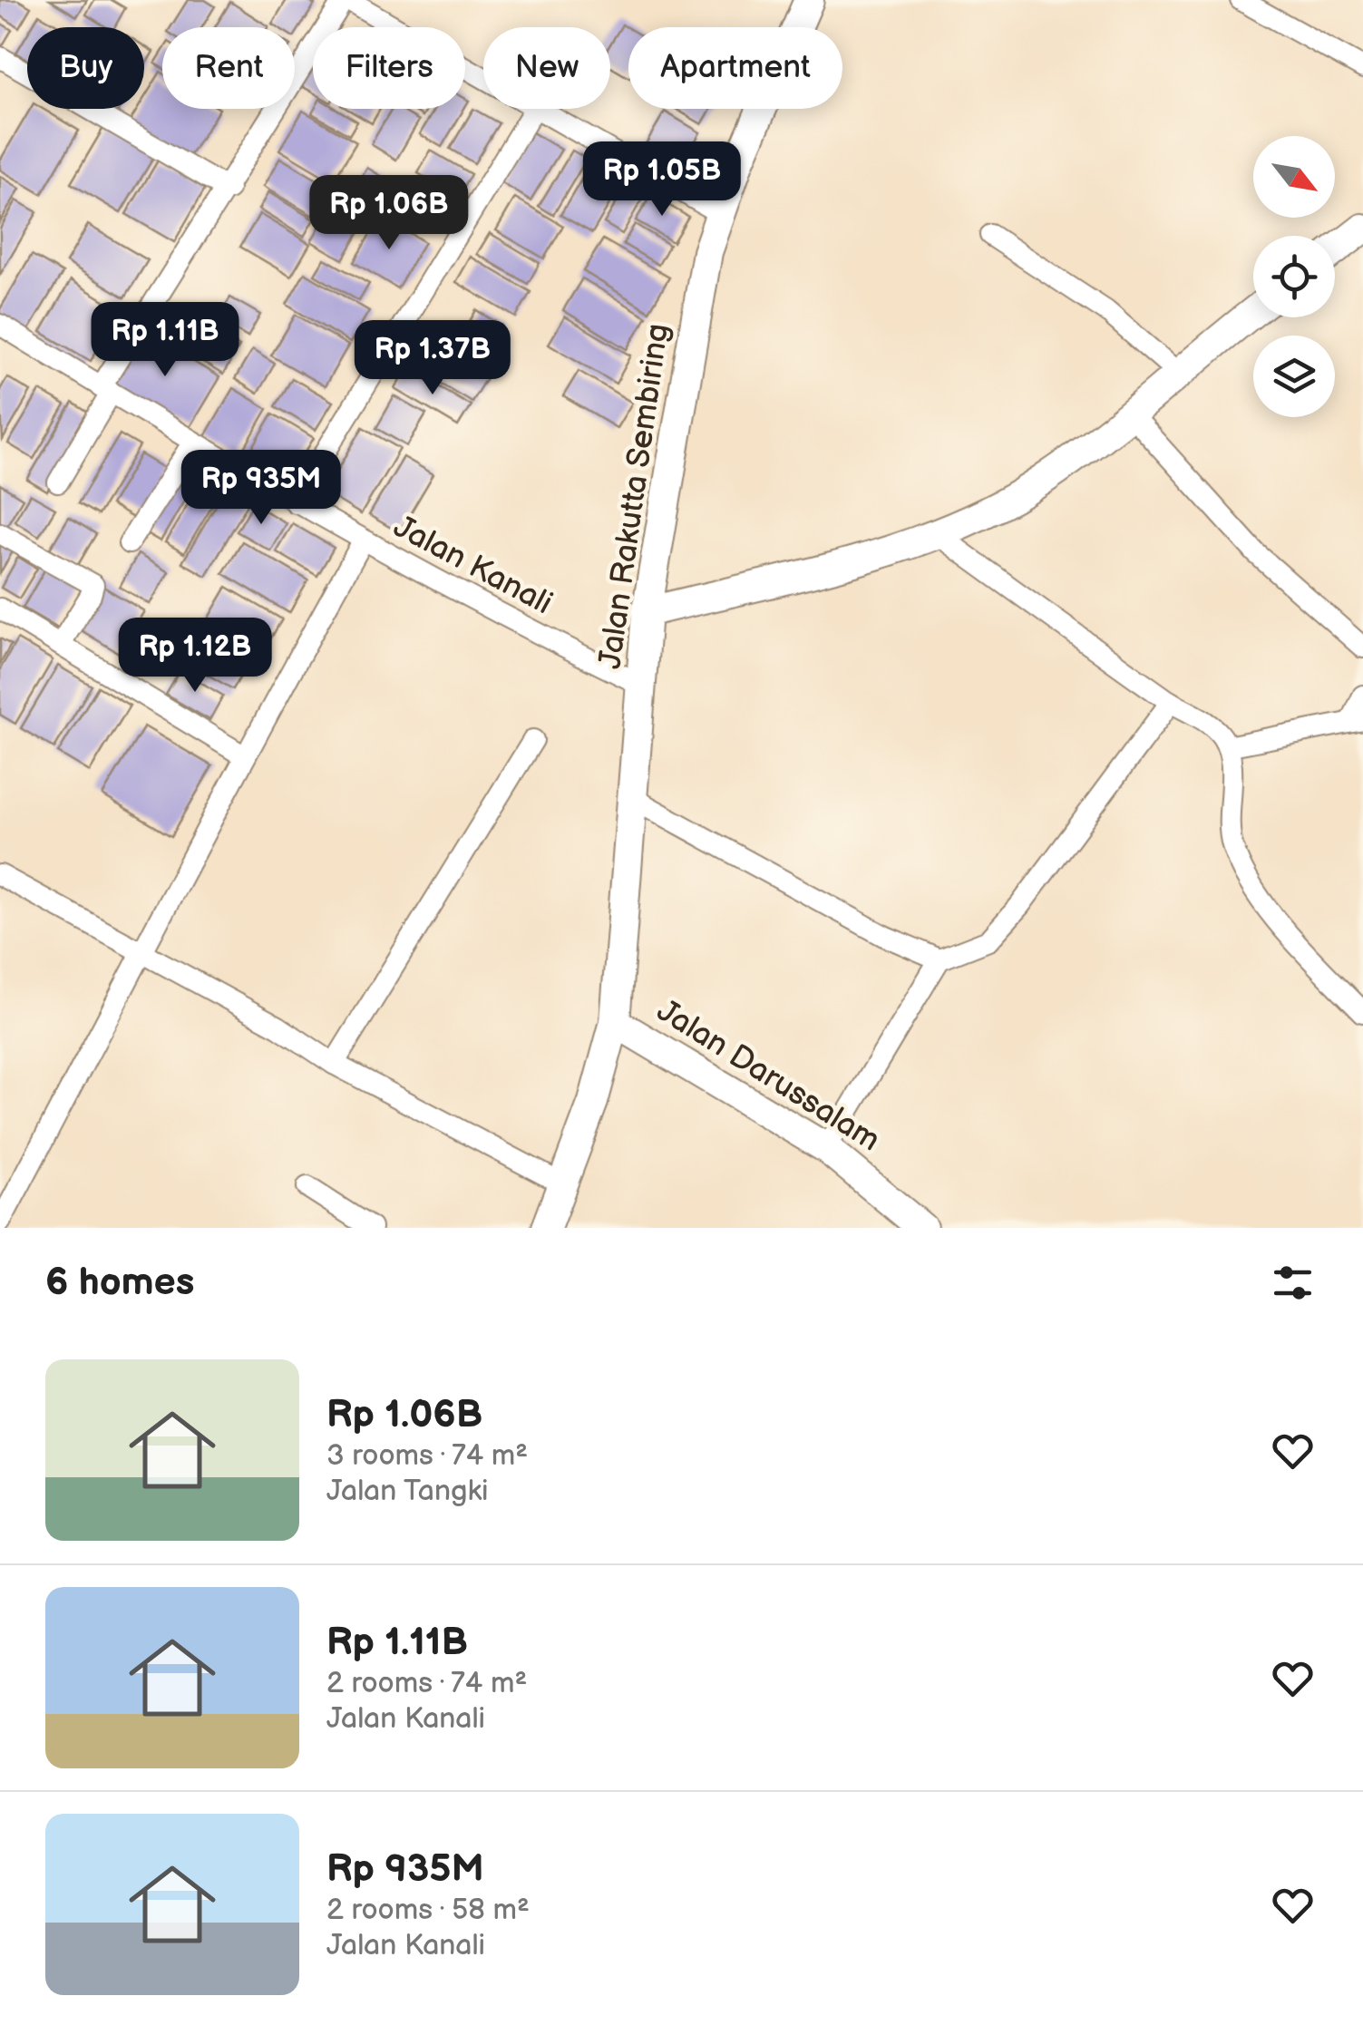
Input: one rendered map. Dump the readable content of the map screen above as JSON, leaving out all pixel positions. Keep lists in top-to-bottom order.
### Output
{
  "streets": {
    "main road": ["Jalan Rakutta Sembiring", "Jalan Darussalam"],
    "street": ["Jalan Kanali"]
  },
  "crossings": [
    ["Jalan Rakutta Sembiring", "Jalan Kanali"],
    ["Jalan Rakutta Sembiring", "Jalan Darussalam"]
  ],
  "north": "bottom right",
  "page": {
    "chip": [
      "Buy",
      "Rent",
      "Filters",
      "New",
      "Apartment"
    ],
    "price": [
      "Rp 1.05B",
      "Rp 1.06B",
      "Rp 1.11B",
      "Rp 1.37B",
      "Rp 935M",
      "Rp 1.12B"
    ],
    "heading": "6 homes",
    "list": [
      {
        "name": "Rp 1.06B",
        "note": "3 rooms · 74 m² · Jalan Tangki"
      },
      {
        "name": "Rp 1.11B",
        "note": "2 rooms · 74 m² · Jalan Kanali"
      },
      {
        "name": "Rp 935M",
        "note": "2 rooms · 58 m² · Jalan Kanali"
      }
    ]
  }
}
